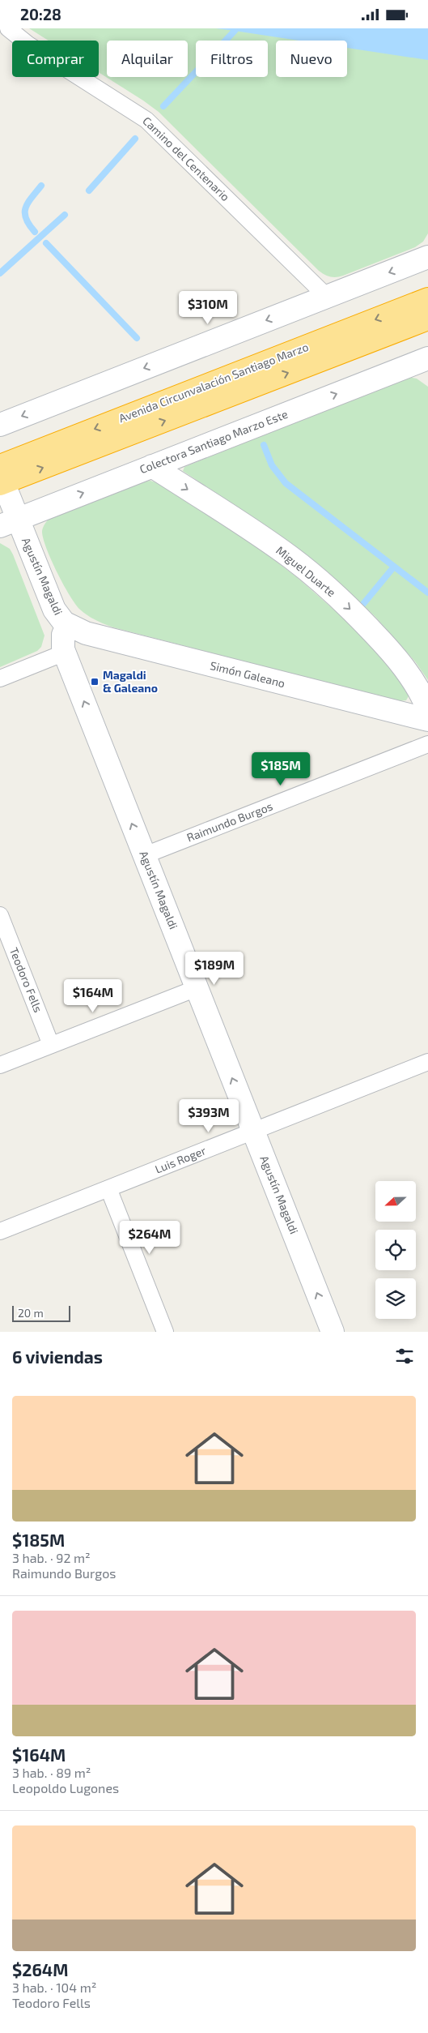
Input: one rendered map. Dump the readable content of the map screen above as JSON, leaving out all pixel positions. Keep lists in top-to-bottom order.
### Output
{
  "streets": {
    "highway": ["Avenida Circunvalación Santiago Marzo"],
    "street": [
      "Camino del Centenario",
      "Colectora Santiago Marzo Este",
      "Miguel Duarte",
      "Agustín Magaldi",
      "Simón Galeano",
      "Raimundo Burgos",
      "Teodoro Fells",
      "Luis Roger"
    ]
  },
  "crossings": [
    ["Avenida Circunvalación Santiago Marzo", "Agustín Magaldi"],
    ["Colectora Santiago Marzo Este", "Miguel Duarte"],
    ["Colectora Santiago Marzo Este", "Agustín Magaldi"],
    ["Agustín Magaldi", "Simón Galeano"],
    ["Agustín Magaldi", "Raimundo Burgos"],
    ["Agustín Magaldi", "Luis Roger"]
  ],
  "one_way": ["Miguel Duarte", "Agustín Magaldi"],
  "places": {
    "transit": ["Magaldi & Galeano"]
  },
  "scale_bar": "20 m",
  "north": "left",
  "page": {
    "status": "20:28",
    "chip": [
      "Comprar",
      "Alquilar",
      "Filtros",
      "Nuevo"
    ],
    "price": [
      "$310M",
      "$185M",
      "$189M",
      "$164M",
      "$393M",
      "$264M"
    ],
    "scale": "20 m",
    "heading": "6 viviendas",
    "list": [
      {
        "name": "$185M",
        "note": "3 hab. · 92 m² · Raimundo Burgos"
      },
      {
        "name": "$164M",
        "note": "3 hab. · 89 m² · Leopoldo Lugones"
      },
      {
        "name": "$264M",
        "note": "3 hab. · 104 m² · Teodoro Fells"
      }
    ]
  }
}
